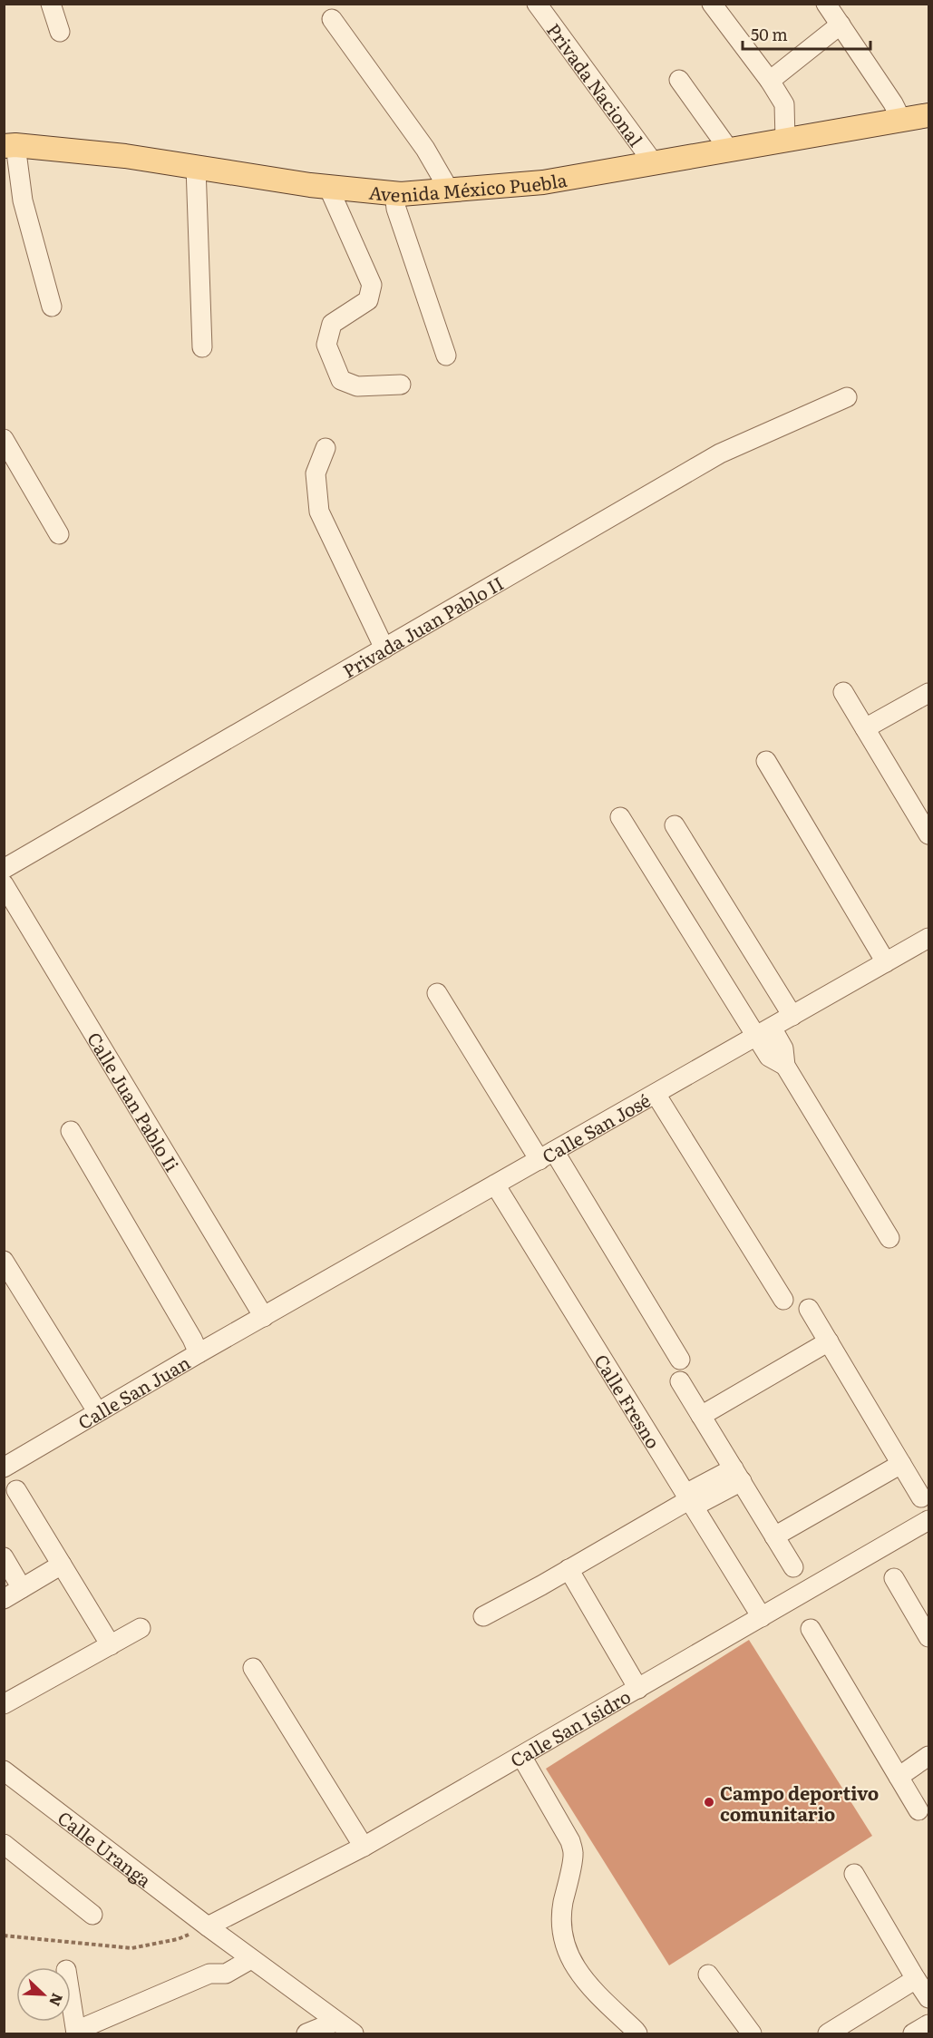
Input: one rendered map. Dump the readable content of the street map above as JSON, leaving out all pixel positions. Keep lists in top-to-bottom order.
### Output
{
  "streets": {
    "main road": ["Avenida México Puebla"],
    "street": [
      "Privada Nacional",
      "Privada Juan Pablo II",
      "Calle Juan Pablo Ii",
      "Calle San José",
      "Calle San Juan",
      "Calle Fresno",
      "Calle San Isidro",
      "Calle Uranga"
    ]
  },
  "crossings": [
    ["Privada Nacional", "Avenida México Puebla"],
    ["Calle Juan Pablo Ii", "Calle San José"],
    ["Calle Juan Pablo Ii", "Calle San Juan"],
    ["Calle San José", "Calle San Juan"],
    ["Calle San José", "Calle Fresno"],
    ["Calle Fresno", "Calle San Isidro"],
    ["Calle San Isidro", "Calle Uranga"]
  ],
  "places": ["Campo deportivo comunitario"],
  "scale_bar": "50 m",
  "north": "bottom right"
}
